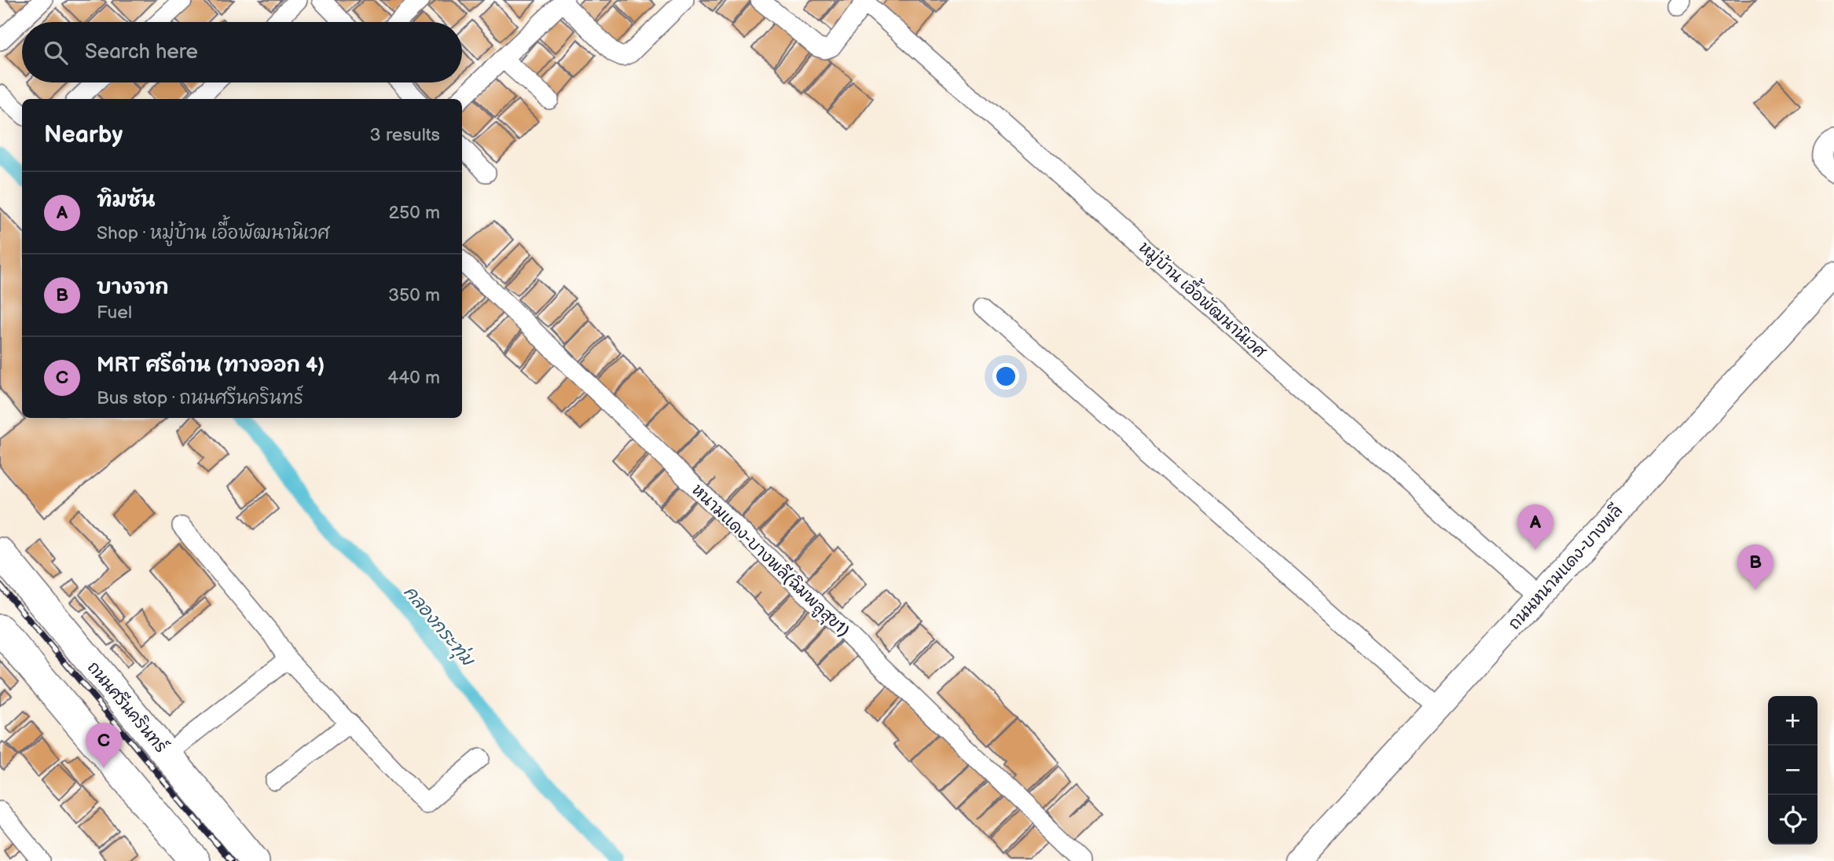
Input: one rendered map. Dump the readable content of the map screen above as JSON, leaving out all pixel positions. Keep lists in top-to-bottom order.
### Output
{
  "streets": {
    "main road": ["ถนนหนามแดง-บางพลี", "ถนนศรีนครินทร์"],
    "street": ["หมู่บ้าน เอื้อพัฒนานิเวศ", "หนามแดง-บางพลี(ฉิมพลูสุข1)"]
  },
  "crossings": [
    ["หมู่บ้าน เอื้อพัฒนานิเวศ", "ถนนหนามแดง-บางพลี"]
  ],
  "water": ["คลองกระทุ่ม"],
  "page": {
    "search": "Search here",
    "heading": ["Nearby", "3 results"],
    "list": [
      {
        "mark": "A",
        "name": "ทิมซัน",
        "note": "Shop · หมู่บ้าน เอื้อพัฒนานิเวศ",
        "value": "250 m"
      },
      {
        "mark": "B",
        "name": "บางจาก",
        "note": "Fuel",
        "value": "350 m"
      },
      {
        "mark": "C",
        "name": "MRT ศรีด่าน (ทางออก 4)",
        "note": "Bus stop · ถนนศรีนครินทร์",
        "value": "440 m"
      }
    ],
    "pins": ["A", "B", "C"],
    "map_buttons": ["+", "−"]
  }
}
